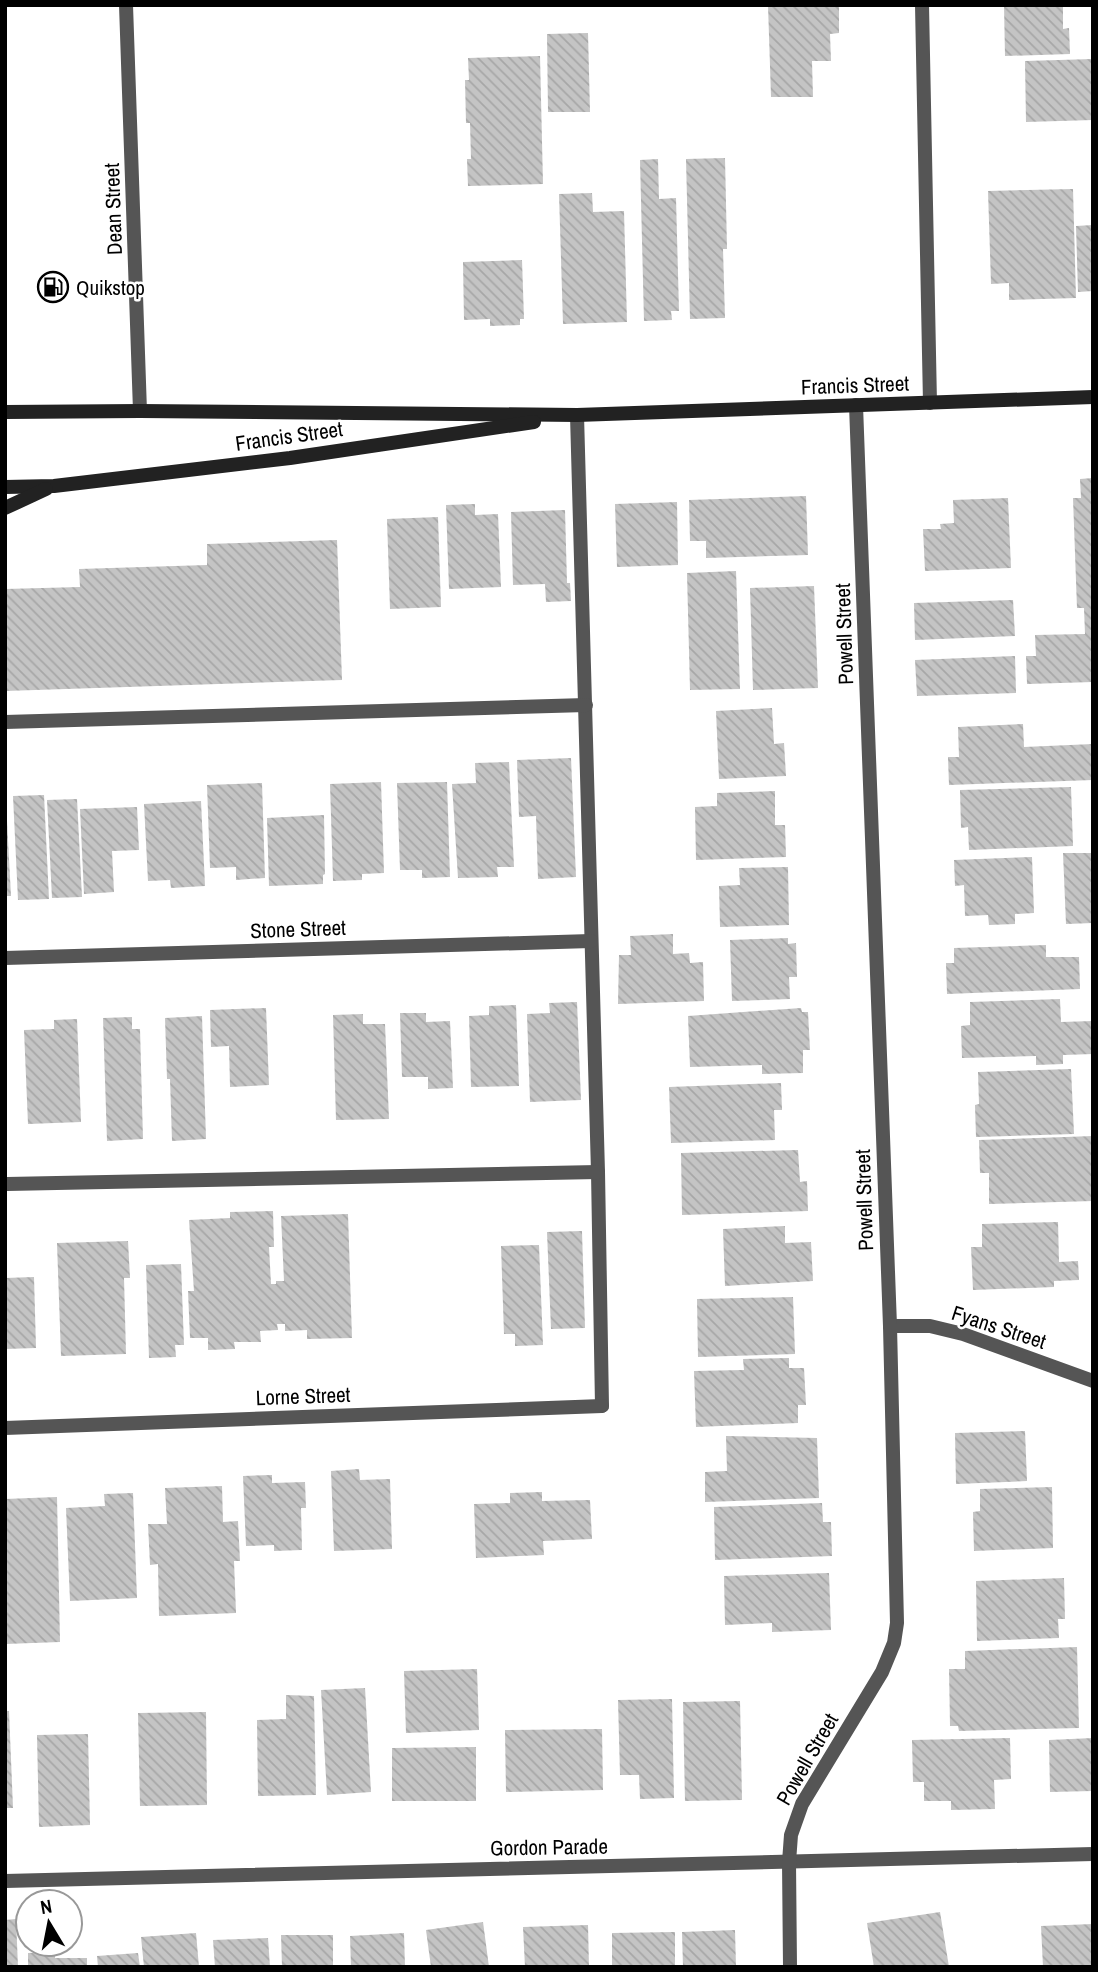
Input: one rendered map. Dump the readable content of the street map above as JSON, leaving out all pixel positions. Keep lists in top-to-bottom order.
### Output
{
  "streets": {
    "main road": ["Francis Street"],
    "street": [
      "Dean Street",
      "Powell Street",
      "Stone Street",
      "Fyans Street",
      "Lorne Street",
      "Gordon Parade"
    ]
  },
  "crossings": [
    ["Dean Street", "Francis Street"],
    ["Francis Street", "Powell Street"],
    ["Powell Street", "Fyans Street"],
    ["Powell Street", "Gordon Parade"]
  ],
  "places": {
    "fuel station": ["Quikstop"]
  },
  "north": "top"
}
